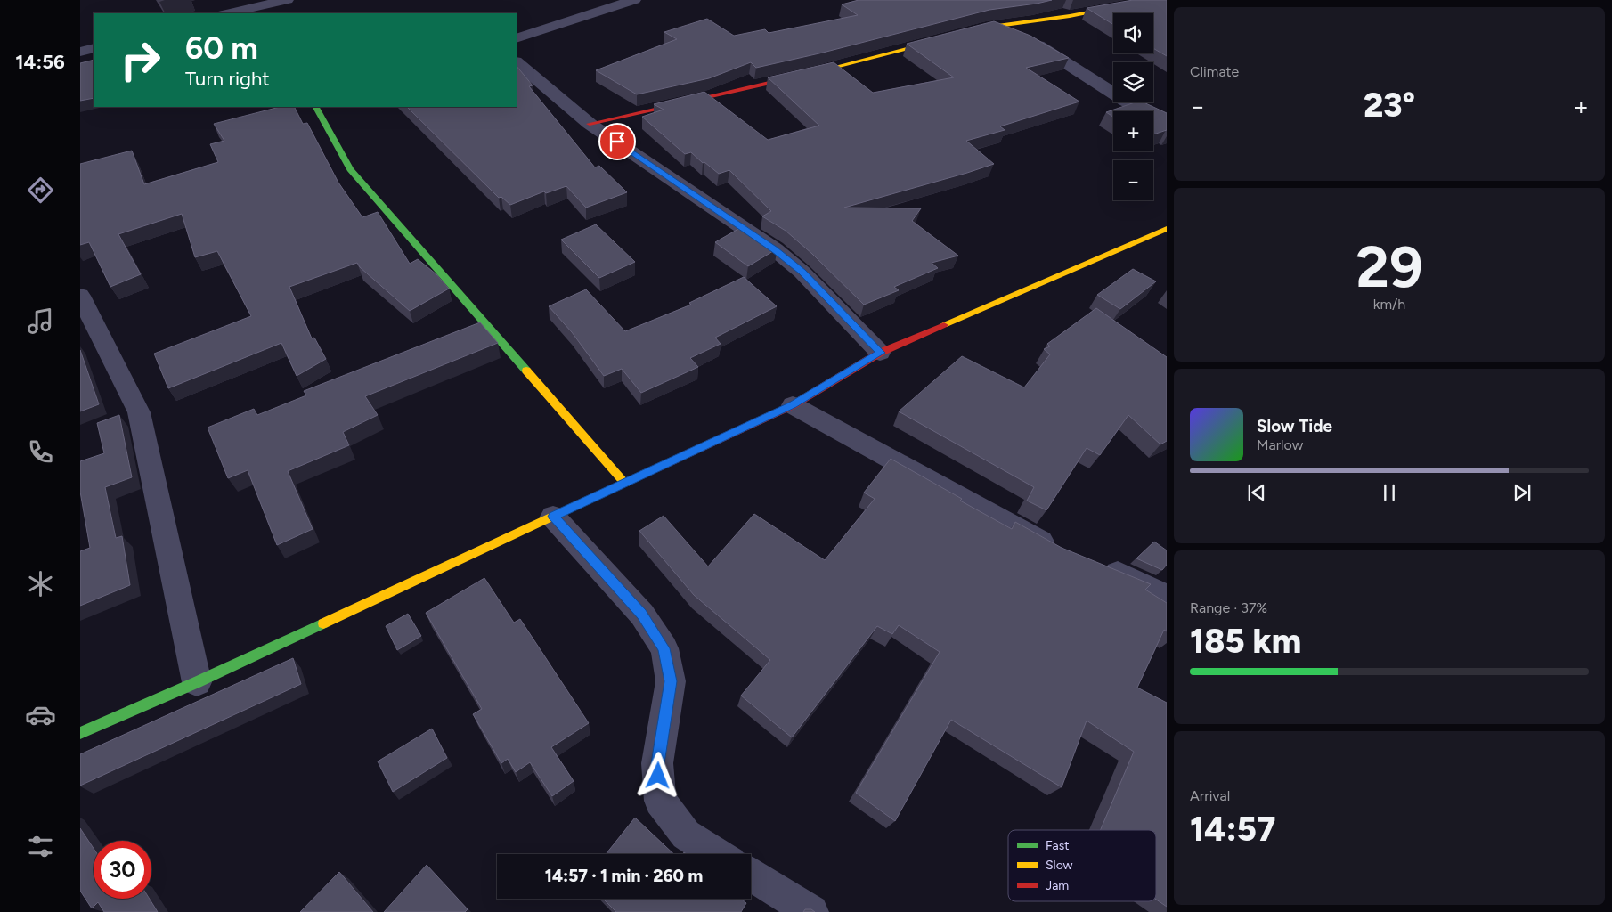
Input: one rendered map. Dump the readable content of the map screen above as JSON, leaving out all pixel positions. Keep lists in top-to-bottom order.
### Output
{
  "legend": ["Fast", "Slow", "Jam"],
  "page": {
    "tabs": "14:56",
    "tile": [
      "Climate",
      ["29", "km/h"],
      ["Range · 37%", "185 km"],
      ["Arrival", "14:57"]
    ],
    "map_buttons": ["+", "−"],
    "turn": ["60 m", "Turn right"],
    "heat": ["−", "23°", "+"],
    "song": ["Slow Tide", "Marlow"],
    "limit": "30",
    "trip": "14:57 · 1 min · 260 m"
  }
}
